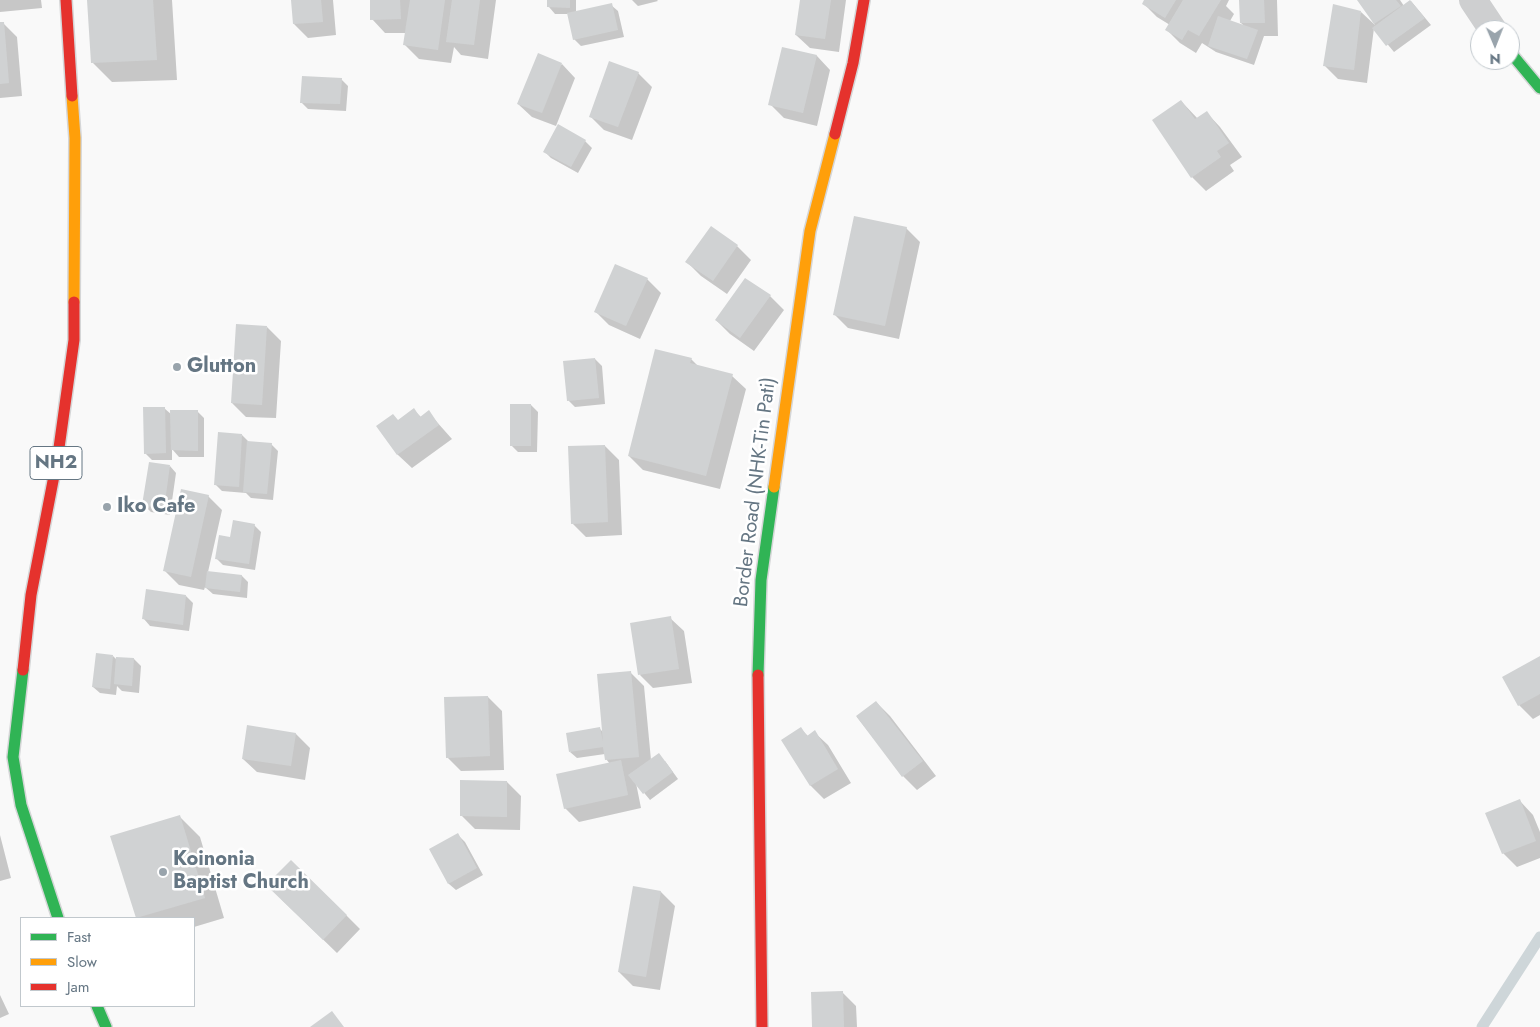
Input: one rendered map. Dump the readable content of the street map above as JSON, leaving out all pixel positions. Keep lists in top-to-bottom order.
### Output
{
  "streets": {
    "main road": ["NH2", "Border Road (NHK-Tin Pati)"]
  },
  "places": ["Glutton", "Iko Cafe", "Koinonia Baptist Church"],
  "legend": ["Fast", "Slow", "Jam"],
  "north": "bottom"
}
